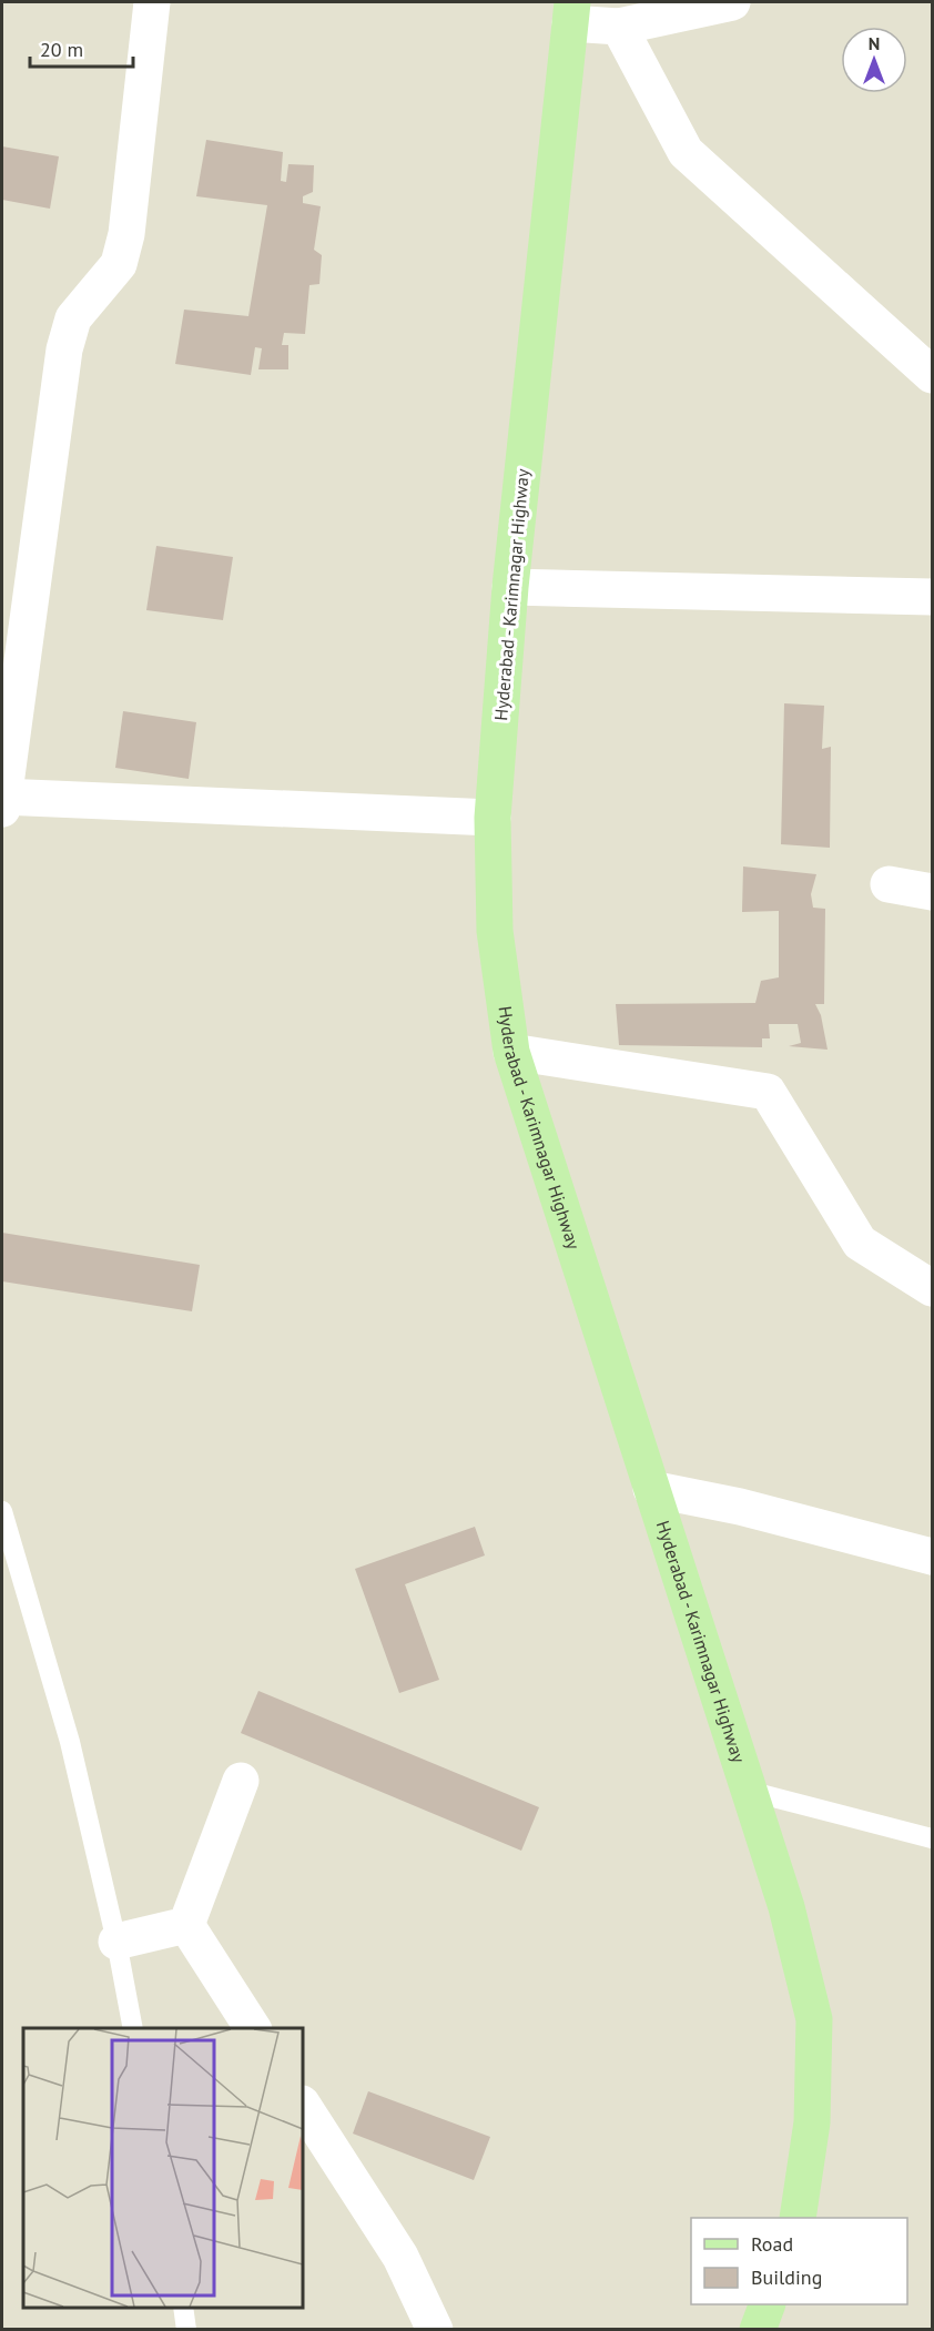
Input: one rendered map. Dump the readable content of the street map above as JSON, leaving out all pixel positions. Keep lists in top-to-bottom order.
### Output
{
  "streets": {
    "main road": ["Hyderabad - Karimnagar Highway"]
  },
  "legend": ["Road", "Building"],
  "scale_bar": "20 m",
  "north": "top"
}
